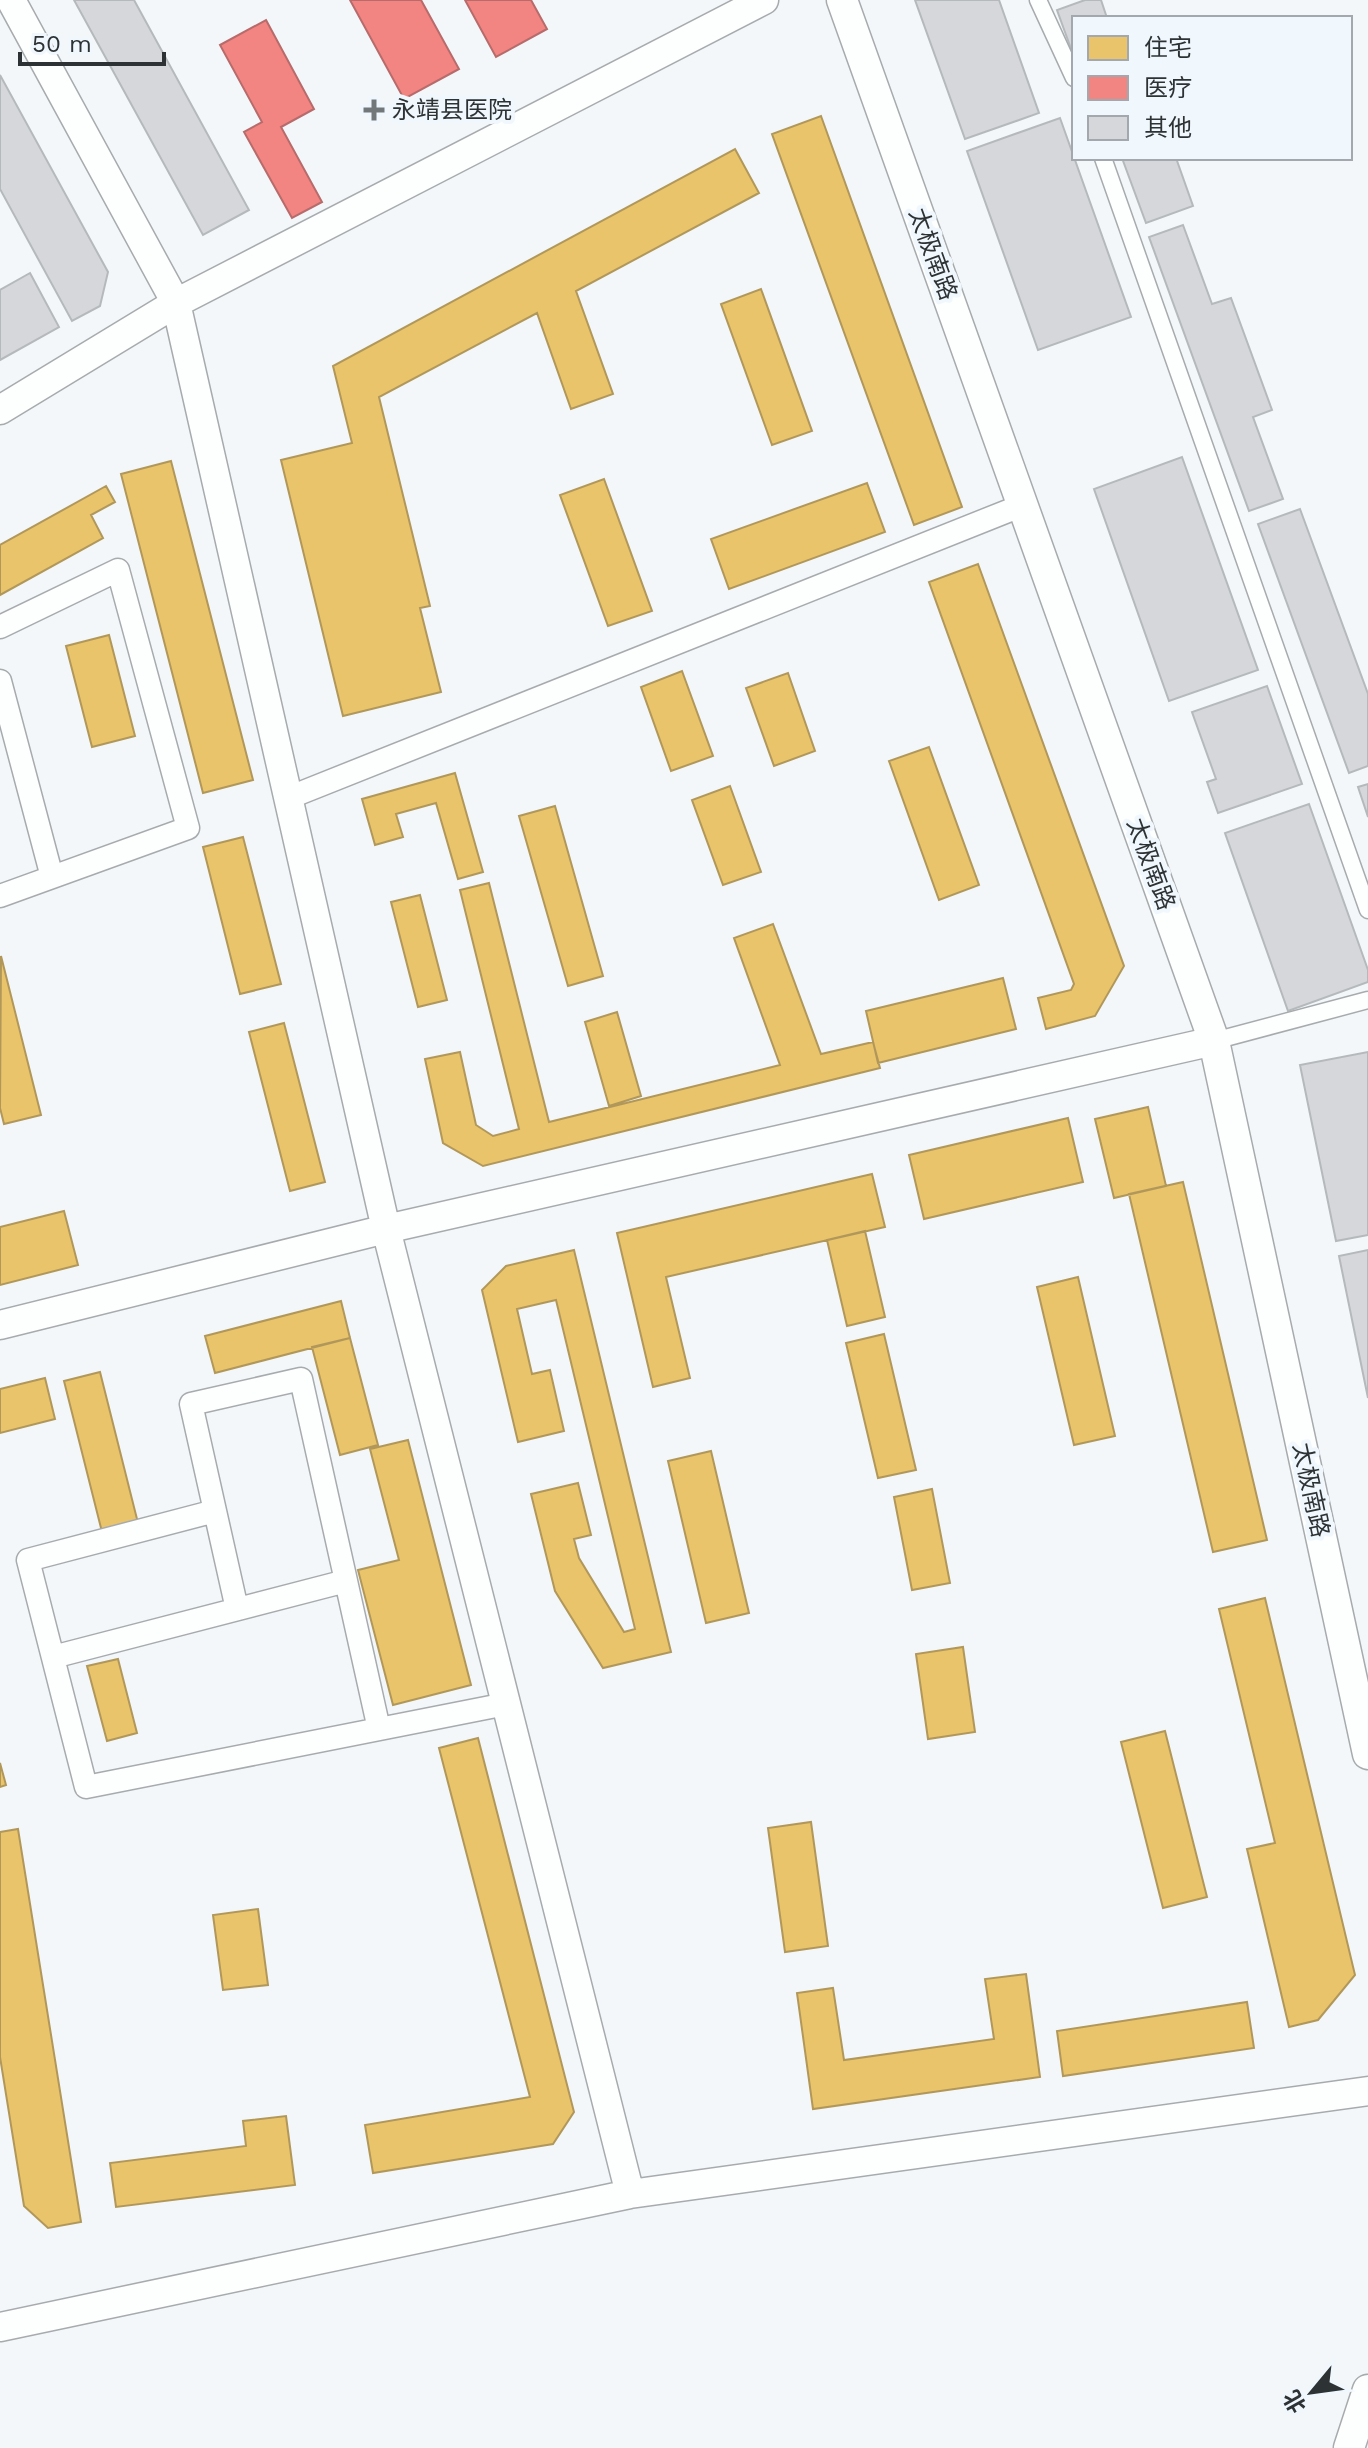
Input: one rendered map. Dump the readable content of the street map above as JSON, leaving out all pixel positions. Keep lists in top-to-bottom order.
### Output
{
  "streets": {
    "main road": ["太极南路"]
  },
  "places": {
    "health": ["永靖县医院"]
  },
  "legend": ["住宅", "医疗", "其他"],
  "scale_bar": "50 m",
  "north": "bottom left"
}
